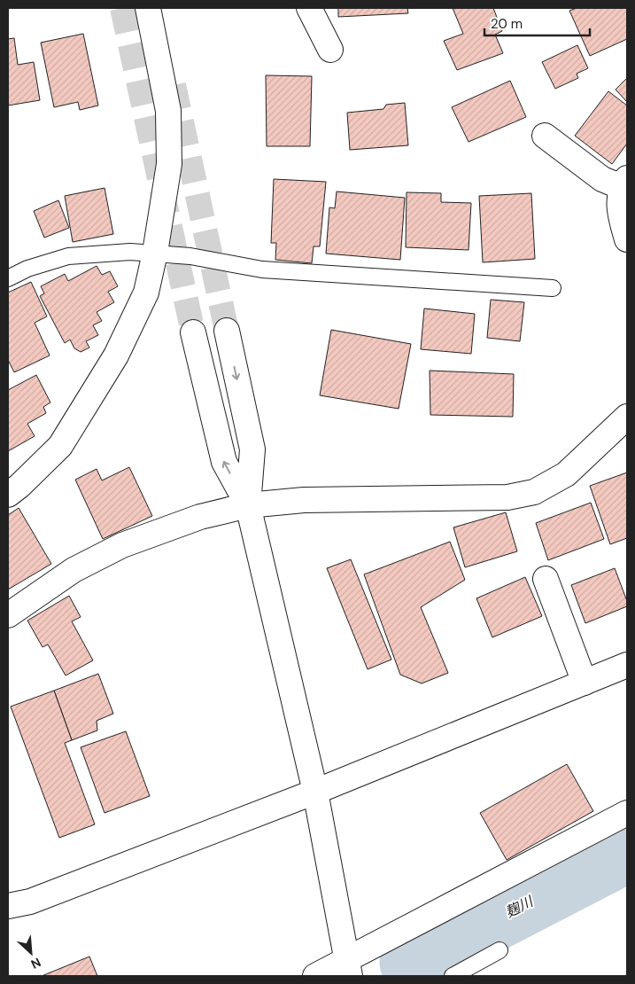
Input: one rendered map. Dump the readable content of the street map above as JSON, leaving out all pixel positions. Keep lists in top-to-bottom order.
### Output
{
  "water": ["麹川"],
  "scale_bar": "20 m",
  "north": "bottom right"
}
